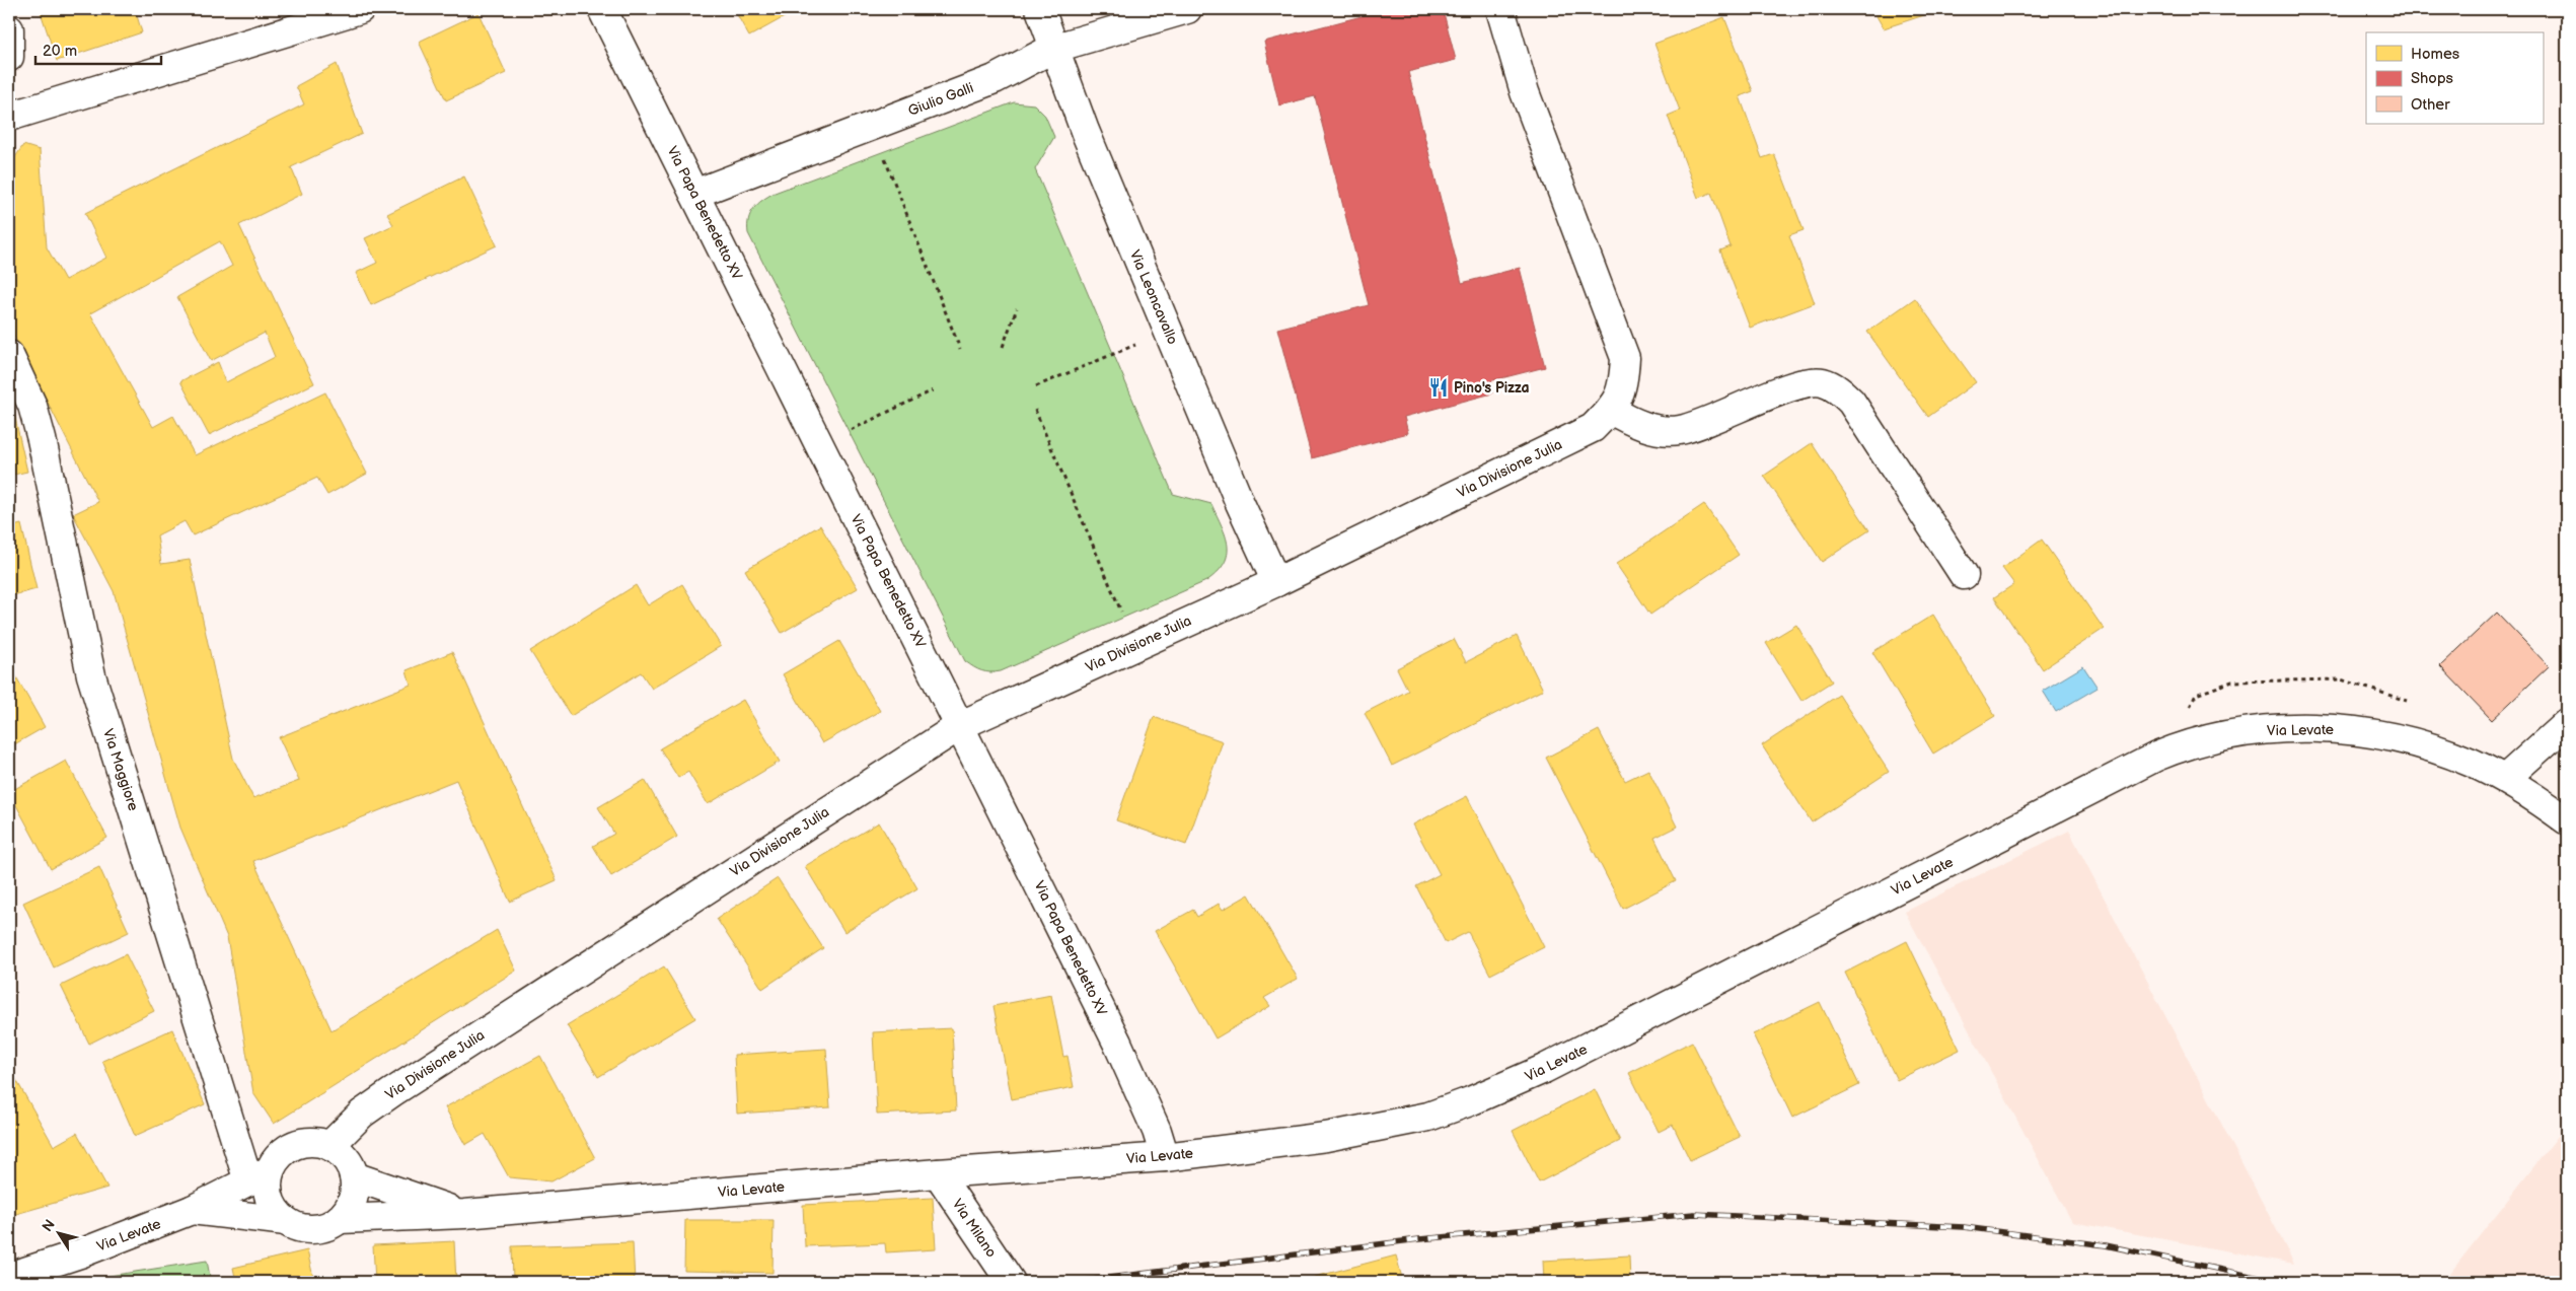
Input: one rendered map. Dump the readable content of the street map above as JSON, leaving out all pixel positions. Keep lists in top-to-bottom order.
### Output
{
  "streets": {
    "street": [
      "Giulio Galli",
      "Via Papa Benedetto XV",
      "Via Leoncavallo",
      "Via Divisione Julia",
      "Via Levate",
      "Via Maggiore",
      "Via Milano"
    ]
  },
  "crossings": [
    ["Giulio Galli", "Via Papa Benedetto XV"],
    ["Giulio Galli", "Via Leoncavallo"],
    ["Via Papa Benedetto XV", "Via Divisione Julia"],
    ["Via Papa Benedetto XV", "Via Levate"],
    ["Via Leoncavallo", "Via Divisione Julia"],
    ["Via Divisione Julia", "Via Levate"],
    ["Via Divisione Julia", "Via Maggiore"],
    ["Via Levate", "Via Maggiore"],
    ["Via Levate", "Via Milano"]
  ],
  "places": {
    "restaurant": ["Pino's Pizza"]
  },
  "legend": ["Homes", "Shops", "Other"],
  "scale_bar": "20 m",
  "north": "top left"
}
